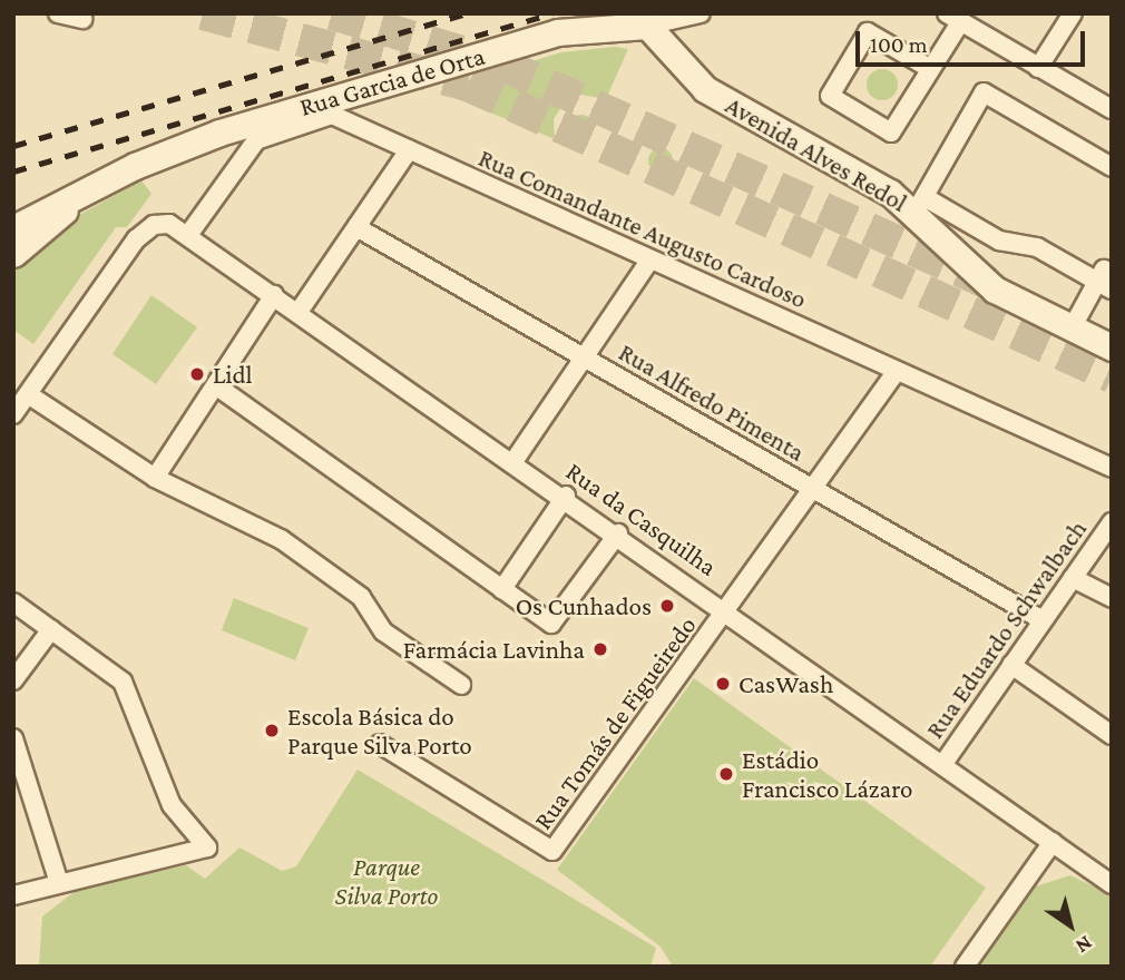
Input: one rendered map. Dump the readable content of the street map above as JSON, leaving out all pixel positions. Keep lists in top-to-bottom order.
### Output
{
  "streets": {
    "street": [
      "Rua Garcia de Orta",
      "Avenida Alves Redol",
      "Rua Comandante Augusto Cardoso",
      "Rua Alfredo Pimenta",
      "Rua da Casquilha",
      "Rua Eduardo Schwalbach",
      "Rua Tomás de Figueiredo"
    ]
  },
  "crossings": [
    ["Rua Garcia de Orta", "Avenida Alves Redol"],
    ["Rua Comandante Augusto Cardoso", "Rua da Casquilha"],
    ["Rua Alfredo Pimenta", "Rua Eduardo Schwalbach"],
    ["Rua da Casquilha", "Rua Eduardo Schwalbach"],
    ["Rua da Casquilha", "Rua Tomás de Figueiredo"]
  ],
  "parks": ["Parque Silva Porto"],
  "places": [
    "Lidl",
    "Os Cunhados",
    "Farmácia Lavinha",
    "CasWash",
    "Escola Básica do Parque Silva Porto",
    "Estádio Francisco Lázaro"
  ],
  "scale_bar": "100 m",
  "north": "bottom right"
}
